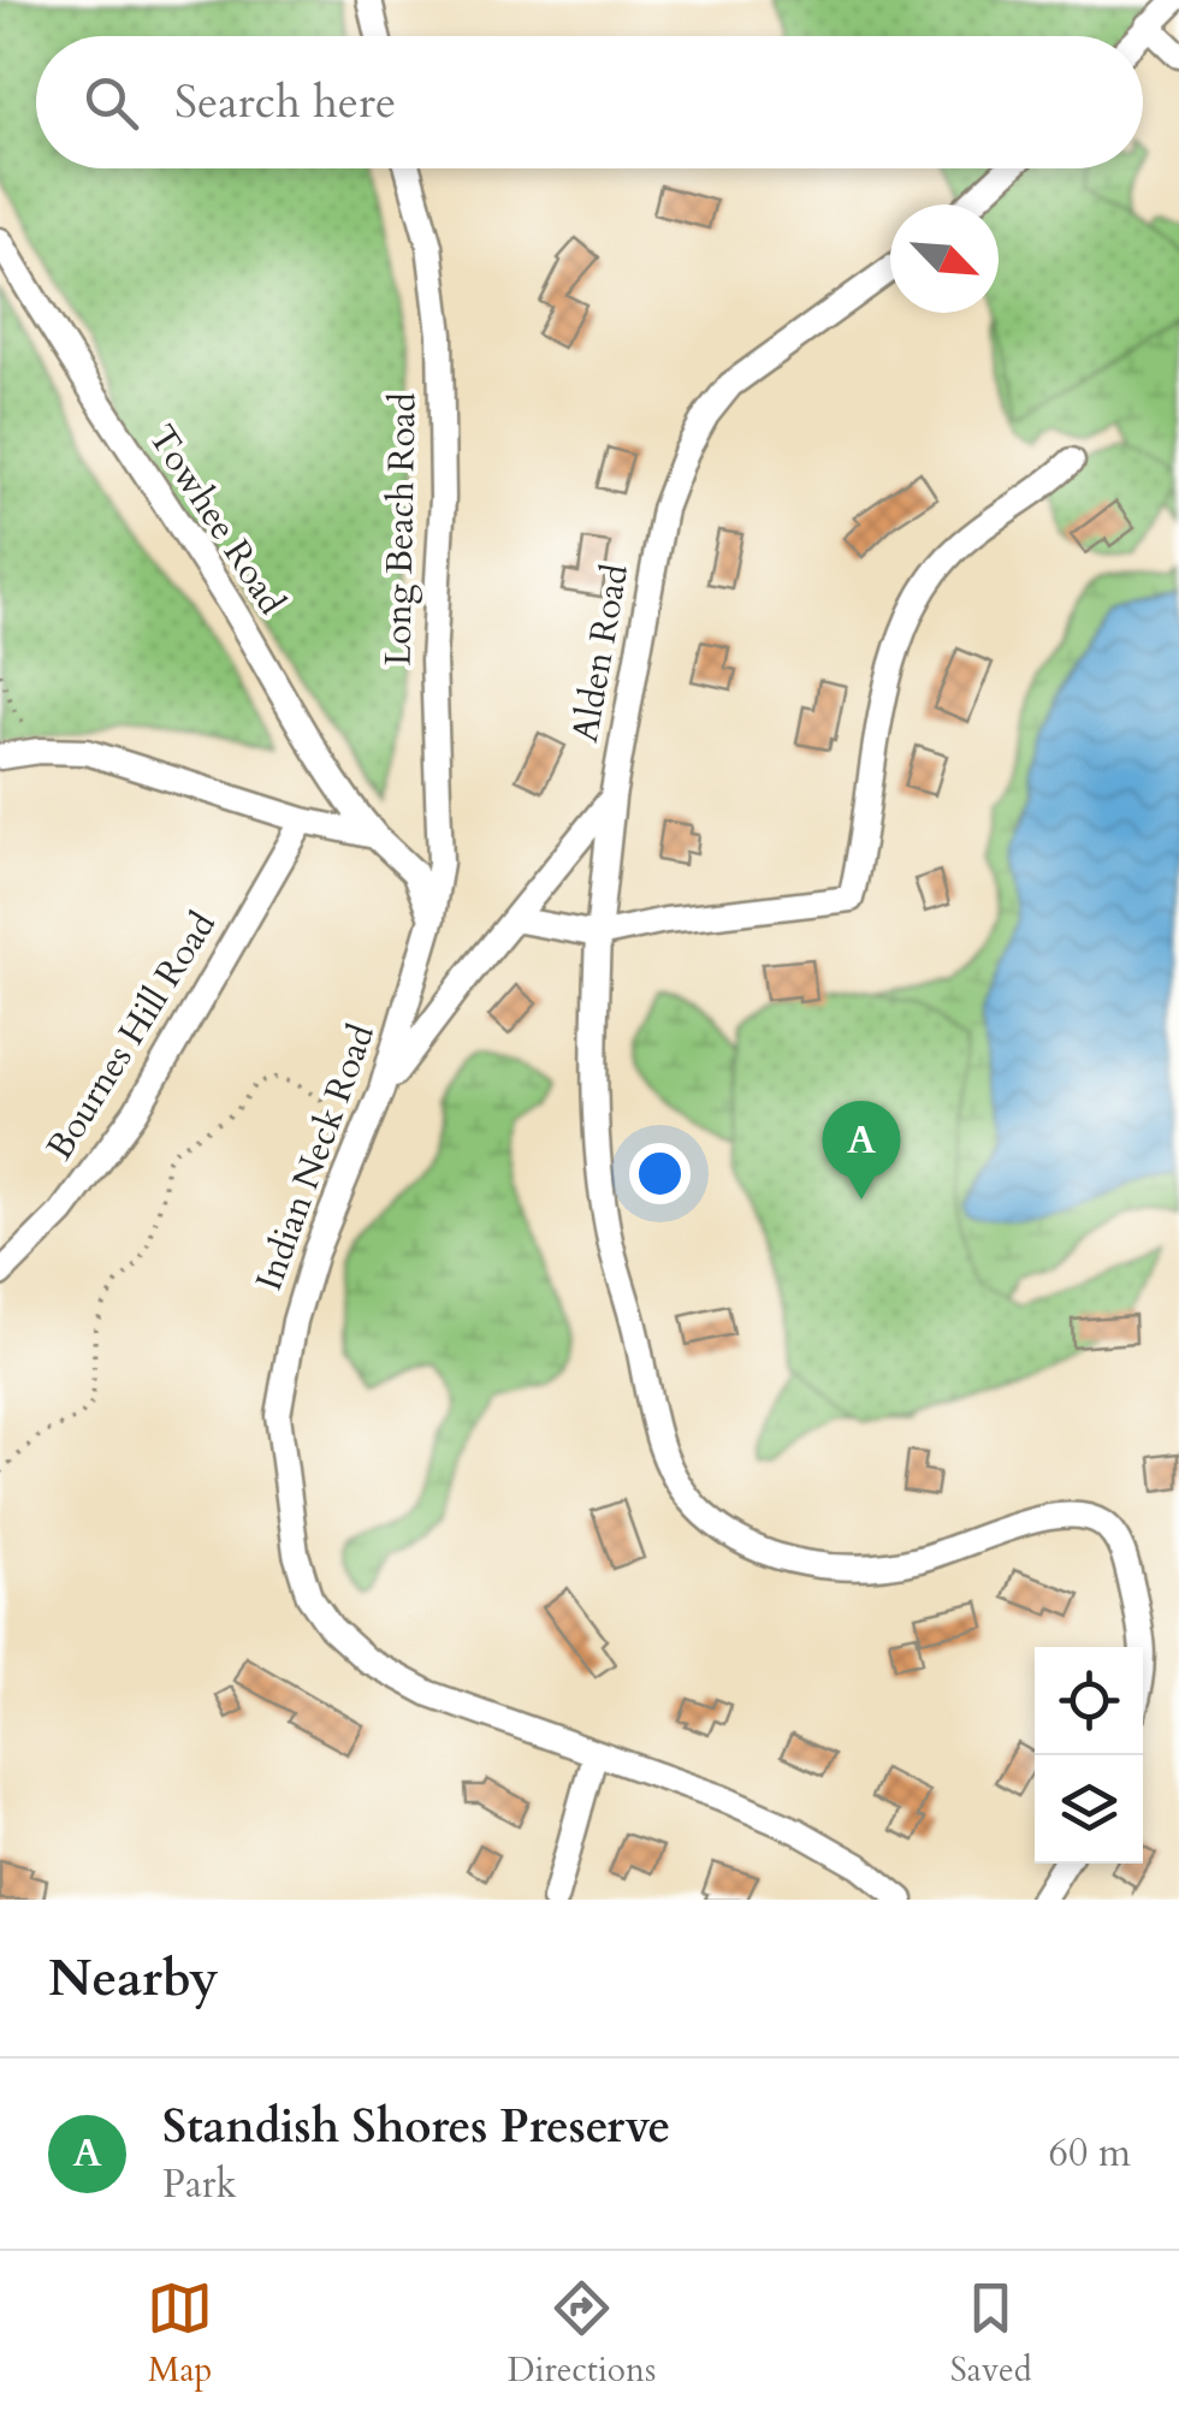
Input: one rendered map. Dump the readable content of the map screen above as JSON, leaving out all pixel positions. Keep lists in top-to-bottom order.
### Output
{
  "streets": {
    "street": [
      "Towhee Road",
      "Long Beach Road",
      "Alden Road",
      "Bournes Hill Road",
      "Indian Neck Road"
    ]
  },
  "crossings": [
    ["Long Beach Road", "Indian Neck Road"],
    ["Alden Road", "Indian Neck Road"]
  ],
  "north": "bottom right",
  "page": {
    "search": "Search here",
    "pins": "A",
    "heading": "Nearby",
    "list": [
      {
        "mark": "A",
        "name": "Standish Shores Preserve",
        "note": "Park",
        "value": "60 m"
      }
    ],
    "nav": ["Map", "Directions", "Saved"]
  }
}
